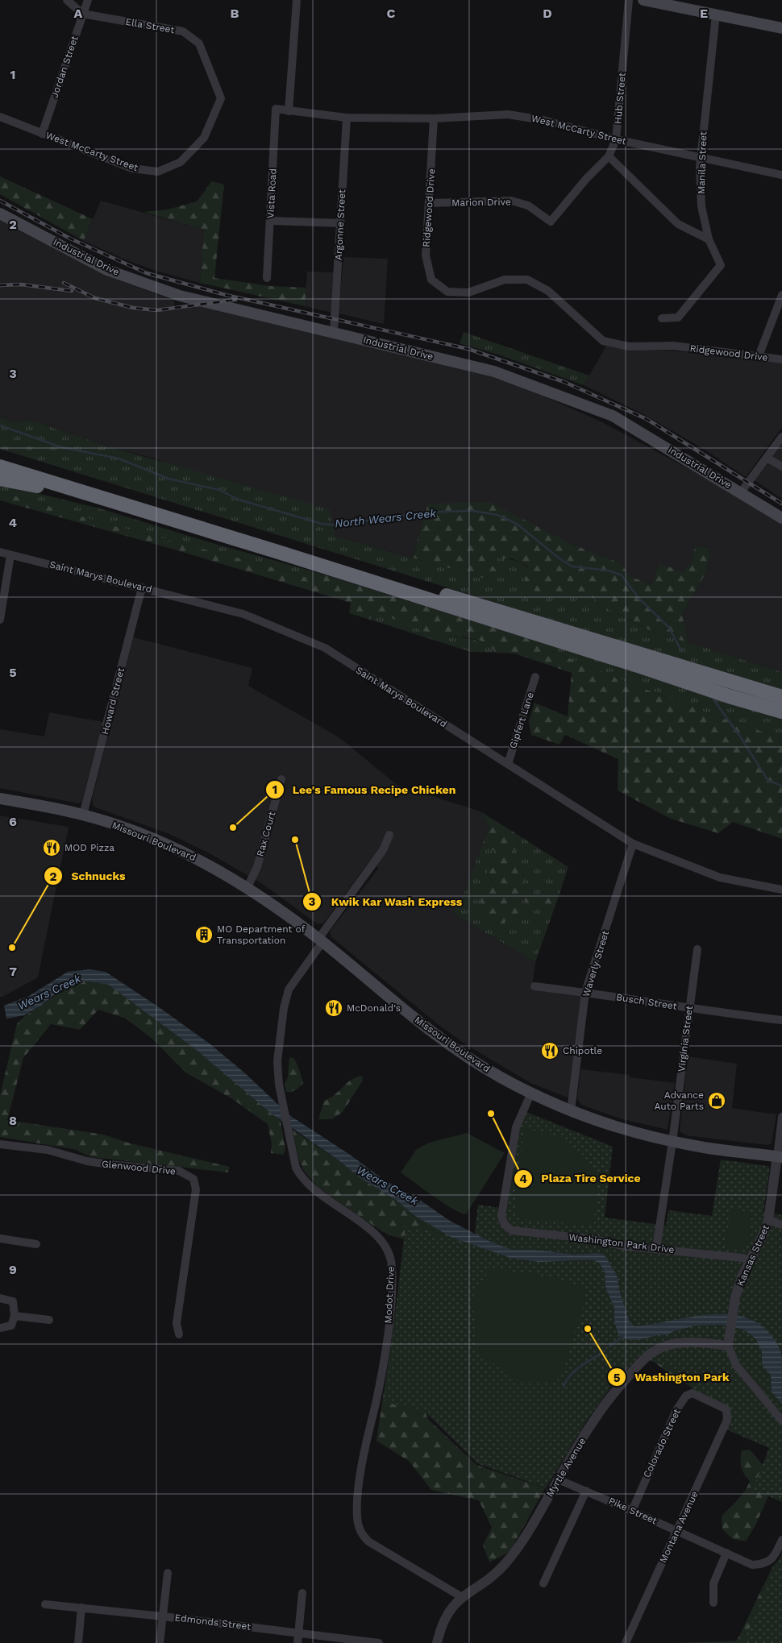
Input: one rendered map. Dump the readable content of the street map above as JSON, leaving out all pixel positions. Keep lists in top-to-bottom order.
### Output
{
  "streets": {
    "main road": ["Industrial Drive", "Missouri Boulevard"],
    "street": [
      "Ella Street",
      "Jordan Street",
      "Hub Street",
      "West McCarty Street",
      "Manila Street",
      "Vista Road",
      "Marion Drive",
      "Ridgewood Drive",
      "Argonne Street",
      "Saint Marys Boulevard",
      "Howard Street",
      "Gipfert Lane",
      "Rax Court",
      "Waverly Street",
      "Busch Street",
      "Virginia Street",
      "Glenwood Drive",
      "Washington Park Drive",
      "Kansas Street",
      "Modot Drive",
      "Colorado Street",
      "Myrtle Avenue",
      "Pike Street",
      "Montana Avenue",
      "Edmonds Street"
    ]
  },
  "crossings": [
    ["Ella Street", "Jordan Street"],
    ["Ella Street", "West McCarty Street"],
    ["Jordan Street", "West McCarty Street"],
    ["Hub Street", "West McCarty Street"],
    ["Hub Street", "Marion Drive"],
    ["West McCarty Street", "Manila Street"],
    ["West McCarty Street", "Vista Road"],
    ["West McCarty Street", "Ridgewood Drive"],
    ["West McCarty Street", "Argonne Street"],
    ["Marion Drive", "Ridgewood Drive"],
    ["Argonne Street", "Industrial Drive"],
    ["Saint Marys Boulevard", "Howard Street"],
    ["Saint Marys Boulevard", "Gipfert Lane"],
    ["Saint Marys Boulevard", "Waverly Street"],
    ["Howard Street", "Missouri Boulevard"],
    ["Rax Court", "Missouri Boulevard"],
    ["Missouri Boulevard", "Waverly Street"],
    ["Missouri Boulevard", "Virginia Street"],
    ["Missouri Boulevard", "Washington Park Drive"],
    ["Missouri Boulevard", "Kansas Street"],
    ["Missouri Boulevard", "Modot Drive"],
    ["Waverly Street", "Busch Street"],
    ["Busch Street", "Virginia Street"],
    ["Virginia Street", "Washington Park Drive"],
    ["Washington Park Drive", "Kansas Street"],
    ["Kansas Street", "Myrtle Avenue"],
    ["Modot Drive", "Myrtle Avenue"],
    ["Colorado Street", "Pike Street"],
    ["Colorado Street", "Montana Avenue"],
    ["Myrtle Avenue", "Pike Street"],
    ["Pike Street", "Montana Avenue"]
  ],
  "water": ["North Wears Creek", "Wears Creek"],
  "places": {
    "other": [
      "Lee's Famous Recipe Chicken",
      "Kwik Kar Wash Express",
      "Schnucks",
      "Plaza Tire Service",
      "Washington Park"
    ],
    "restaurant": ["MOD Pizza", "McDonald's", "Chipotle"],
    "building": ["MO Department of Transportation"],
    "shop": ["Advance Auto Parts"]
  },
  "grid": {
    "columns": [
      "A",
      "B",
      "C",
      "D",
      "E"
    ],
    "rows": [
      "1",
      "2",
      "3",
      "4",
      "5",
      "6",
      "7",
      "8",
      "9"
    ]
  }
}
